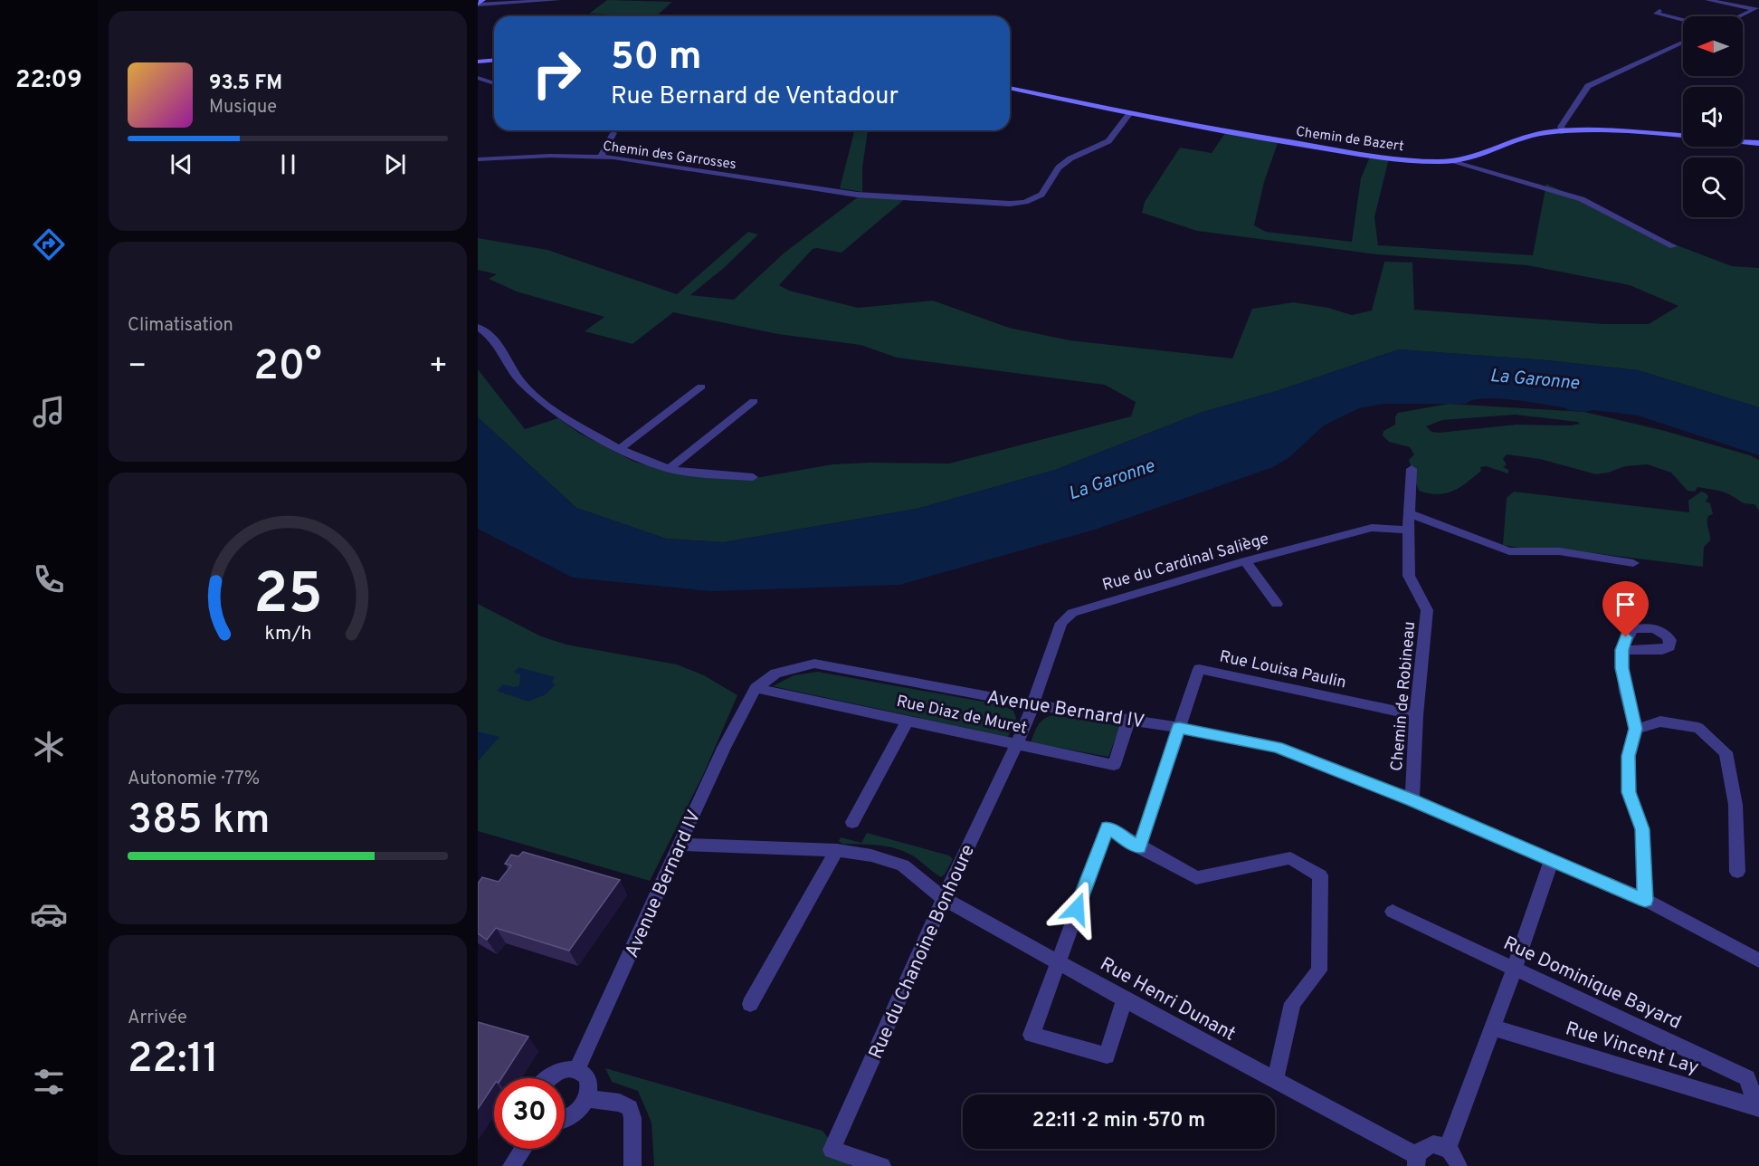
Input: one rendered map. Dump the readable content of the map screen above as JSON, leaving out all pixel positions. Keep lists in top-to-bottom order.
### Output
{
  "streets": {
    "street": [
      "Chemin de Bazert",
      "Chemin des Garrosses",
      "Rue du Cardinal Saliège",
      "Rue Louisa Paulin",
      "Chemin de Robineau",
      "Avenue Bernard IV",
      "Rue Diaz de Muret",
      "Rue du Chanoine Bonhoure",
      "Rue Dominique Bayard",
      "Rue Henri Dunant",
      "Rue Vincent Lay"
    ]
  },
  "crossings": [
    ["Chemin de Bazert", "Chemin des Garrosses"],
    ["Rue du Cardinal Saliège", "Chemin de Robineau"],
    ["Rue du Cardinal Saliège", "Avenue Bernard IV"],
    ["Rue du Cardinal Saliège", "Rue du Chanoine Bonhoure"],
    ["Rue Louisa Paulin", "Chemin de Robineau"],
    ["Rue Louisa Paulin", "Avenue Bernard IV"],
    ["Chemin de Robineau", "Avenue Bernard IV"],
    ["Avenue Bernard IV", "Rue Diaz de Muret"],
    ["Avenue Bernard IV", "Rue du Chanoine Bonhoure"],
    ["Avenue Bernard IV", "Rue Henri Dunant"],
    ["Rue Diaz de Muret", "Rue du Chanoine Bonhoure"],
    ["Rue du Chanoine Bonhoure", "Rue Henri Dunant"],
    ["Rue Dominique Bayard", "Rue Vincent Lay"]
  ],
  "water": ["La Garonne"],
  "north": "left",
  "page": {
    "tabs": "22:09",
    "turn": ["50 m", "Rue Bernard de Ventadour"],
    "song": ["93.5 FM", "Musique"],
    "tile": [
      "Climatisation",
      ["Autonomie · 77%", "385 km"],
      ["Arrivée", "22:11"]
    ],
    "heat": ["−", "20°", "+"],
    "limit": "30",
    "trip": "22:11 · 2 min · 570 m",
    "gauge": ["25", "km/h"]
  }
}
